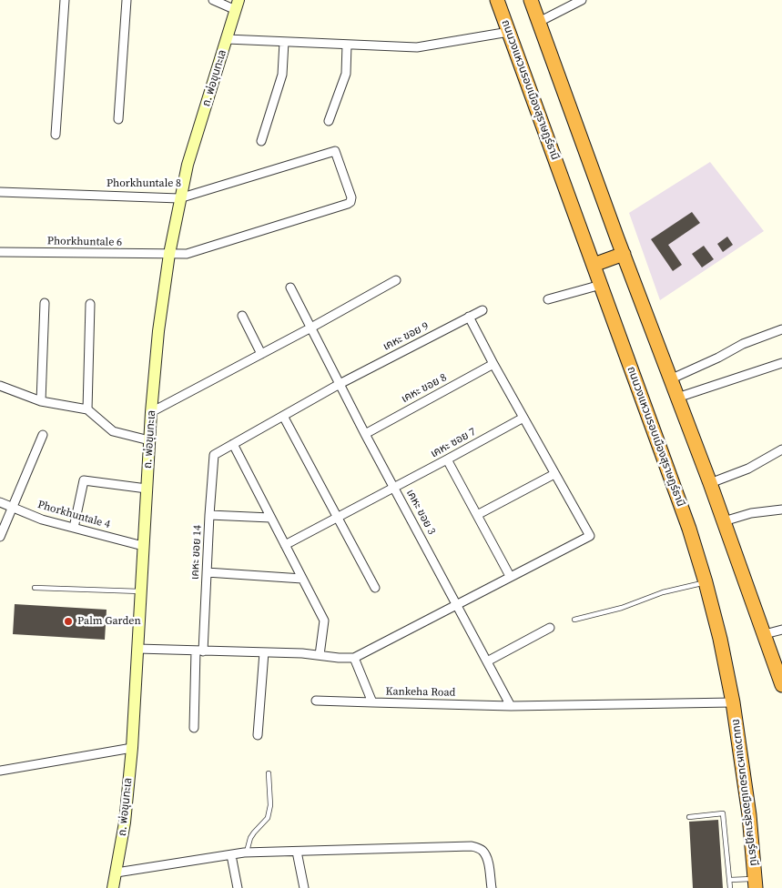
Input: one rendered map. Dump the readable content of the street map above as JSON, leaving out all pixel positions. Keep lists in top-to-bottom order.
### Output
{
  "streets": {
    "highway": ["ถนนวงแหวนรอบเมืองสุราษฎร์ธานี"],
    "street": [
      "ถ. พ่อขุนทะเล",
      "Phorkhuntale 8",
      "Phorkhuntale 6",
      "เคหะ ขอย 9",
      "เคหะ ขอย 8",
      "เคหะ ซอย 7",
      "เคหะ ขอย 3",
      "Phorkhuntale 4",
      "เคหะ ขอย 14",
      "Kankeha Road"
    ]
  },
  "crossings": [
    ["ถ. พ่อขุนทะเล", "Phorkhuntale 8"],
    ["ถ. พ่อขุนทะเล", "Phorkhuntale 6"],
    ["ถ. พ่อขุนทะเล", "Phorkhuntale 4"],
    ["ถนนวงแหวนรอบเมืองสุราษฎร์ธานี", "Kankeha Road"],
    ["Phorkhuntale 8", "Phorkhuntale 6"],
    ["เคหะ ขอย 9", "เคหะ ขอย 3"],
    ["เคหะ ขอย 9", "เคหะ ขอย 14"],
    ["เคหะ ขอย 8", "เคหะ ขอย 3"],
    ["เคหะ ซอย 7", "เคหะ ขอย 3"],
    ["เคหะ ขอย 3", "Kankeha Road"]
  ],
  "places": ["Palm Garden"]
}
